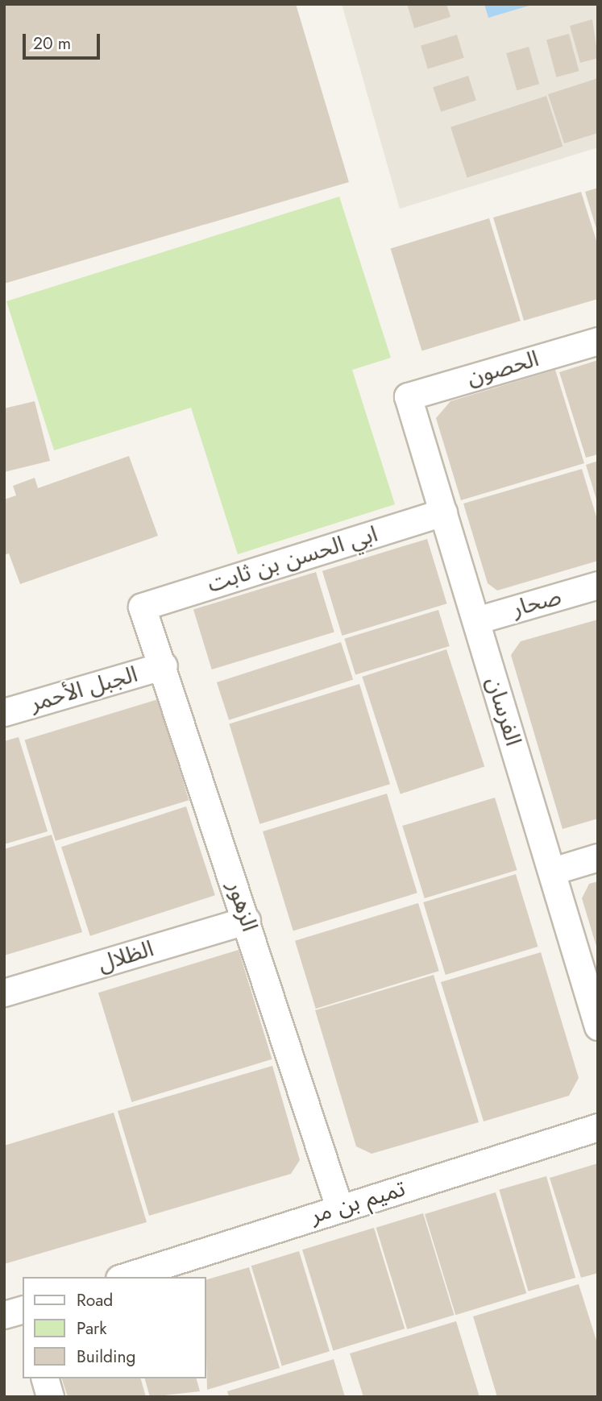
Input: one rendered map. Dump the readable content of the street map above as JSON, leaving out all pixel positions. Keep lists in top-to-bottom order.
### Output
{
  "streets": {
    "street": [
      "الحصون",
      "ابي الحسن بن ثابت",
      "صحار",
      "الجبل الأحمر",
      "الفرسان",
      "الزهور",
      "الظلال",
      "تميم بن مر"
    ]
  },
  "crossings": [
    ["الحصون", "الفرسان"],
    ["ابي الحسن بن ثابت", "الفرسان"],
    ["ابي الحسن بن ثابت", "الزهور"],
    ["صحار", "الفرسان"],
    ["الجبل الأحمر", "الزهور"],
    ["الزهور", "الظلال"],
    ["الزهور", "تميم بن مر"]
  ],
  "legend": ["Road", "Park", "Building"],
  "scale_bar": "20 m"
}
